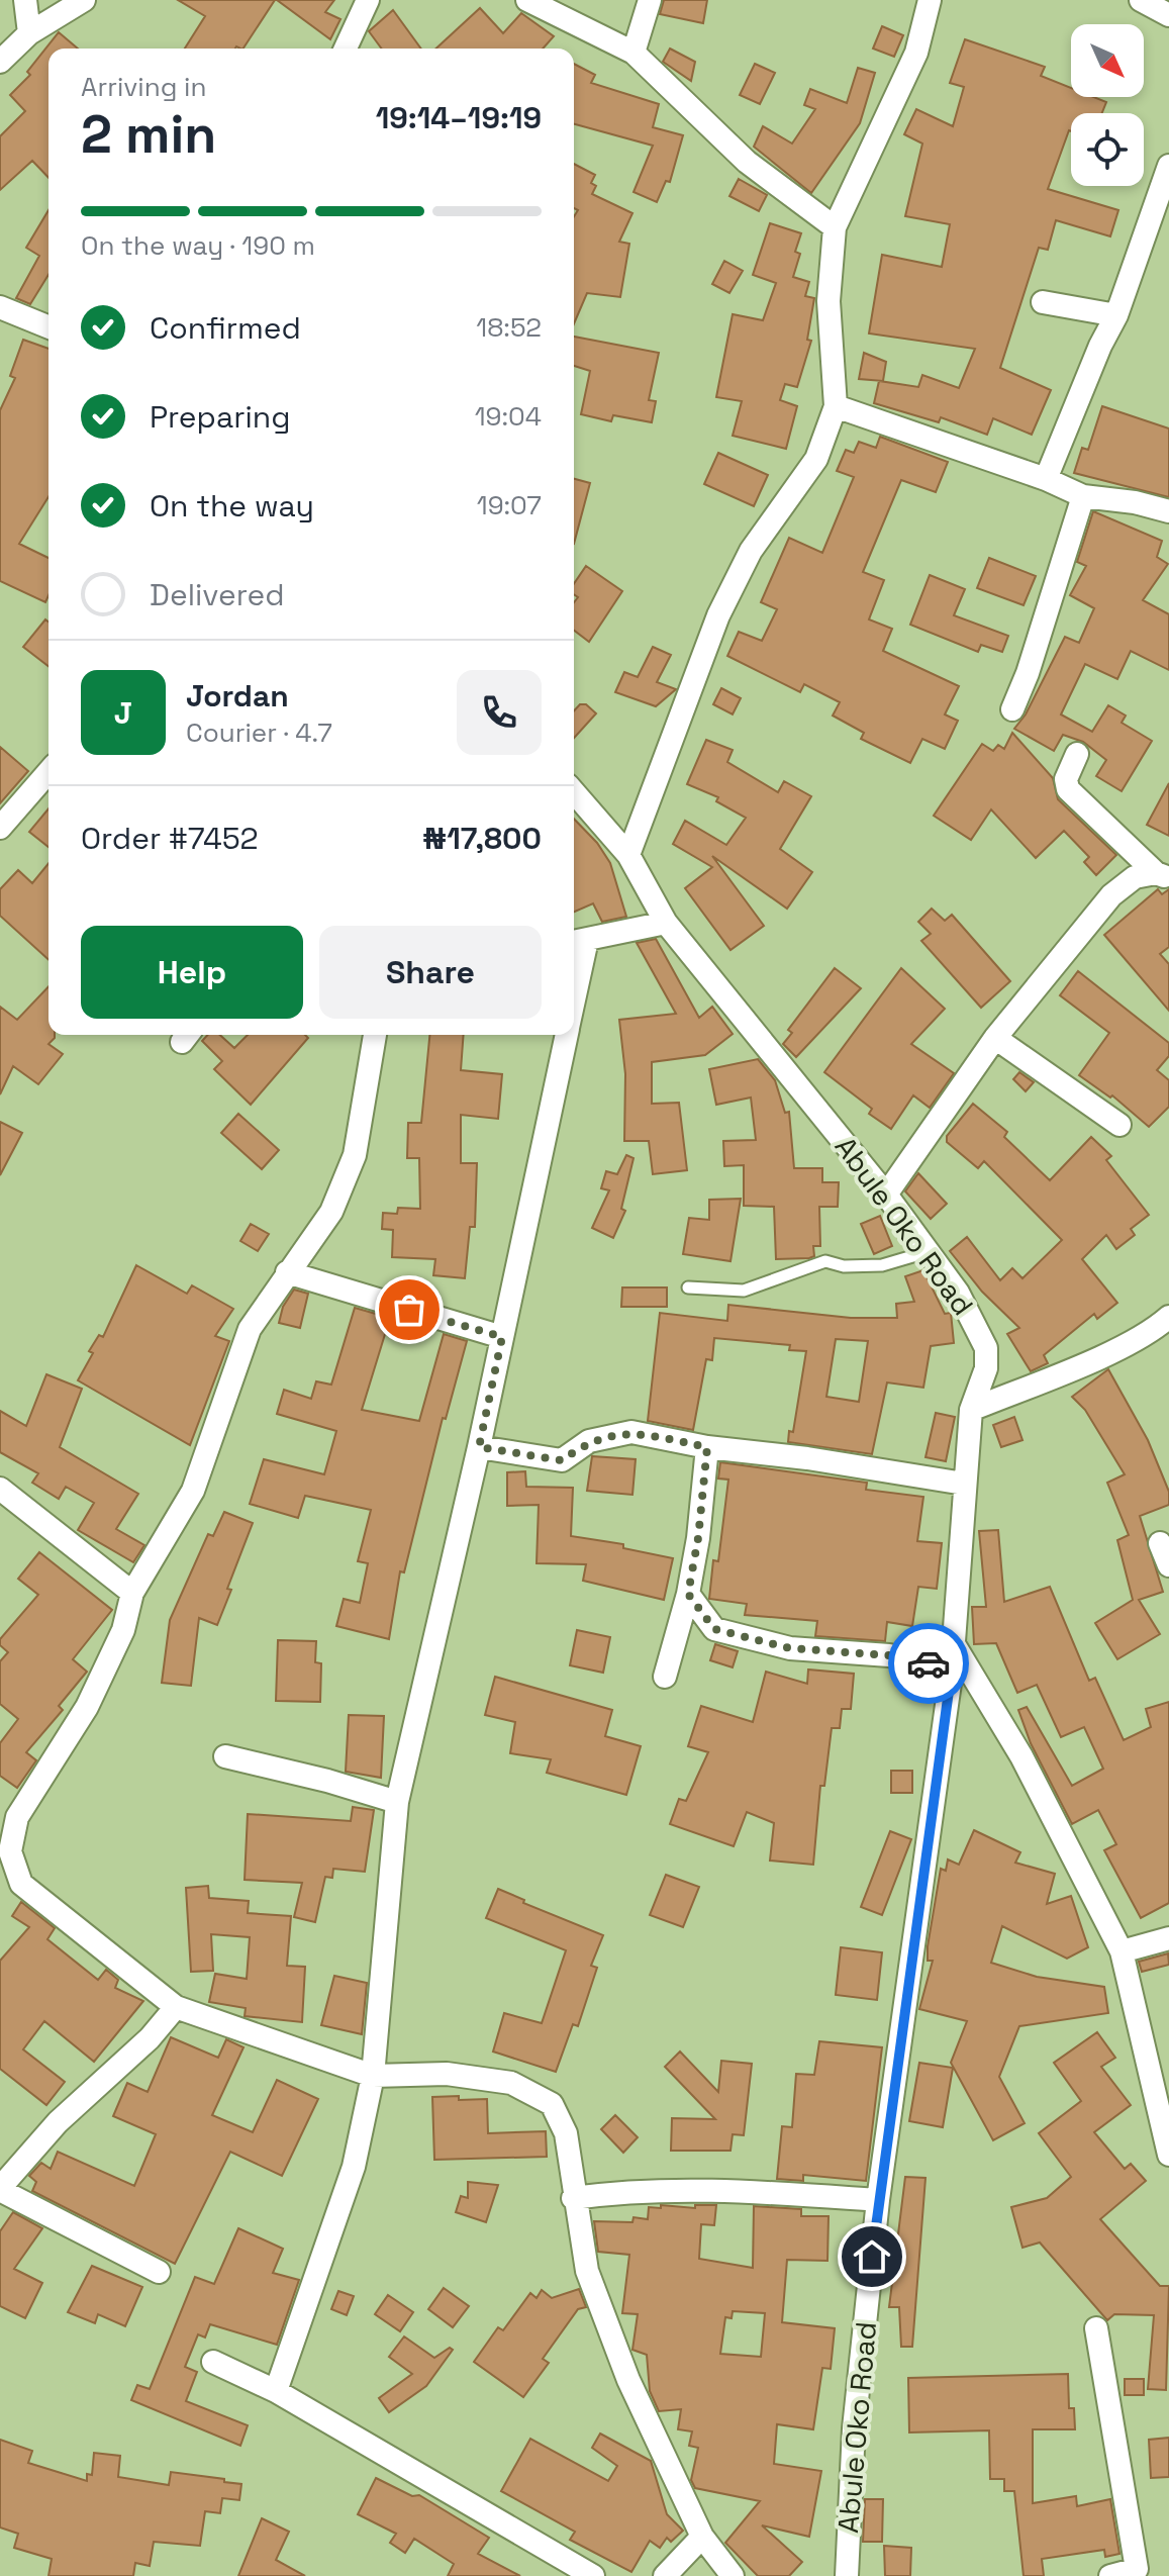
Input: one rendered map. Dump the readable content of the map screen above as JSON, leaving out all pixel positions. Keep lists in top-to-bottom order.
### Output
{
  "streets": {
    "street": ["Abule Oko Road"]
  },
  "north": "bottom right",
  "page": {
    "heading": ["2 min", "Arriving in", "19:14–19:19"],
    "panel": [
      "Jordan",
      "Courier · 4.7",
      "Order #7452",
      "₦17,800"
    ],
    "bar": "On the way · 190 m",
    "list": [
      ["Confirmed", "18:52"],
      ["Preparing", "19:04"],
      ["On the way", "19:07"],
      "Delivered"
    ],
    "round": "J",
    "buttons": ["Help", "Share"]
  }
}
